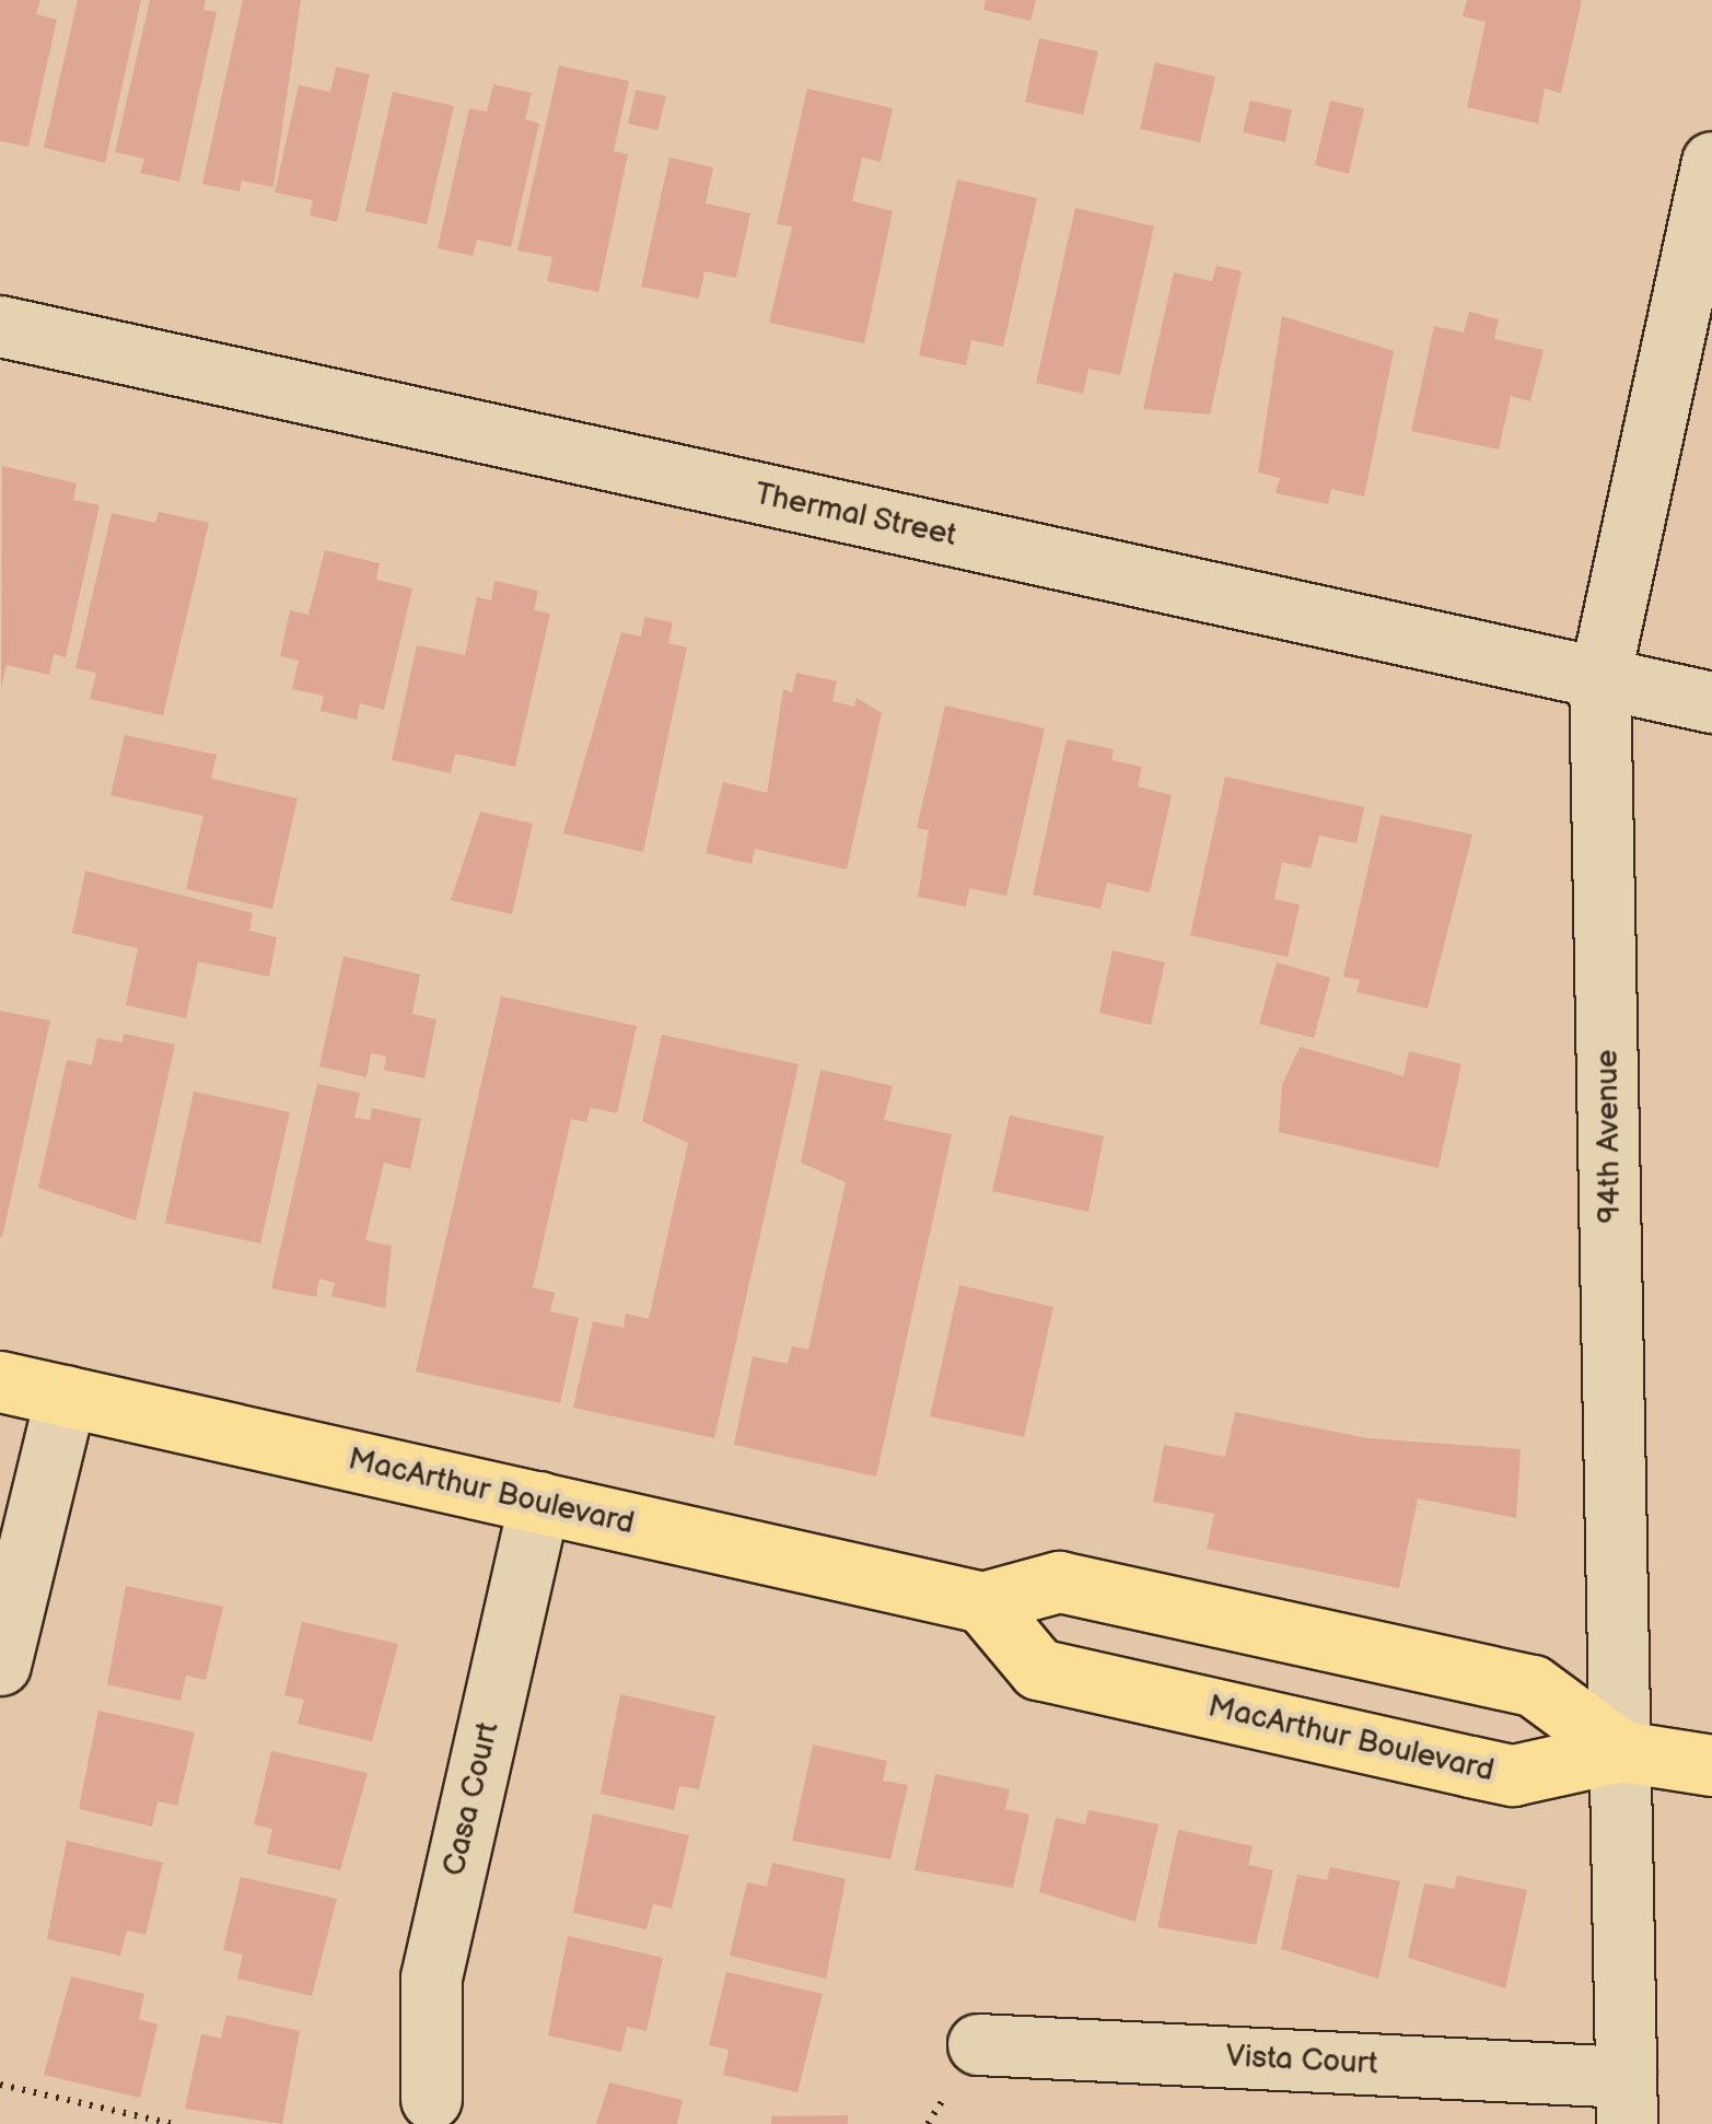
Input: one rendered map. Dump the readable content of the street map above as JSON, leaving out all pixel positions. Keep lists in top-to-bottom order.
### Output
{
  "streets": {
    "main road": ["MacArthur Boulevard"],
    "street": [
      "Thermal Street",
      "94th Avenue",
      "Casa Court",
      "Vista Court"
    ]
  },
  "crossings": [
    ["Thermal Street", "94th Avenue"],
    ["94th Avenue", "MacArthur Boulevard"],
    ["94th Avenue", "Vista Court"],
    ["MacArthur Boulevard", "Casa Court"]
  ]
}
